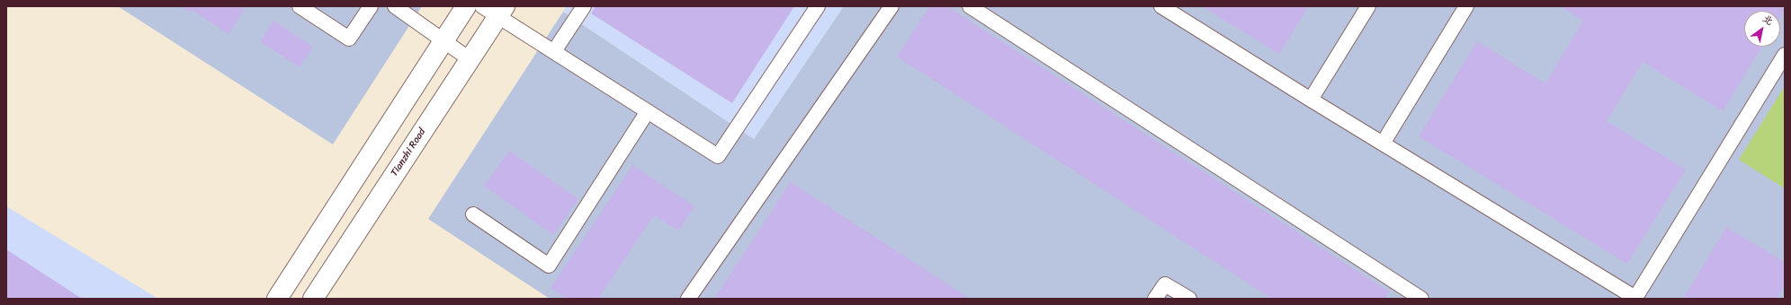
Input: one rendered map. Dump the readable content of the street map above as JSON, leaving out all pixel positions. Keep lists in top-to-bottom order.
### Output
{
  "streets": {
    "street": ["Tianzhi Road"]
  },
  "north": "top right"
}
